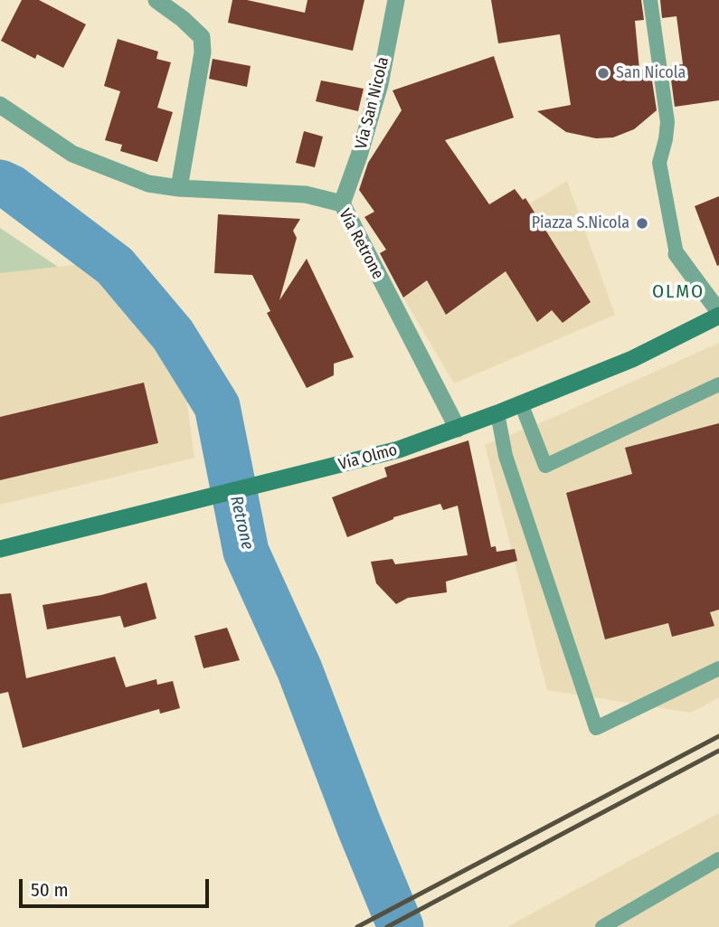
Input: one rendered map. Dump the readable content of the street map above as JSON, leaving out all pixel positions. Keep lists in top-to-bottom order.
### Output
{
  "streets": {
    "main road": ["Via Olmo"],
    "street": ["Via San Nicola", "Via Retrone"]
  },
  "crossings": [
    ["Via San Nicola", "Via Retrone"],
    ["Via Retrone", "Via Olmo"]
  ],
  "districts": ["OLMO"],
  "water": ["Retrone"],
  "places": ["San Nicola", "Piazza S.Nicola"],
  "scale_bar": "50 m"
}
